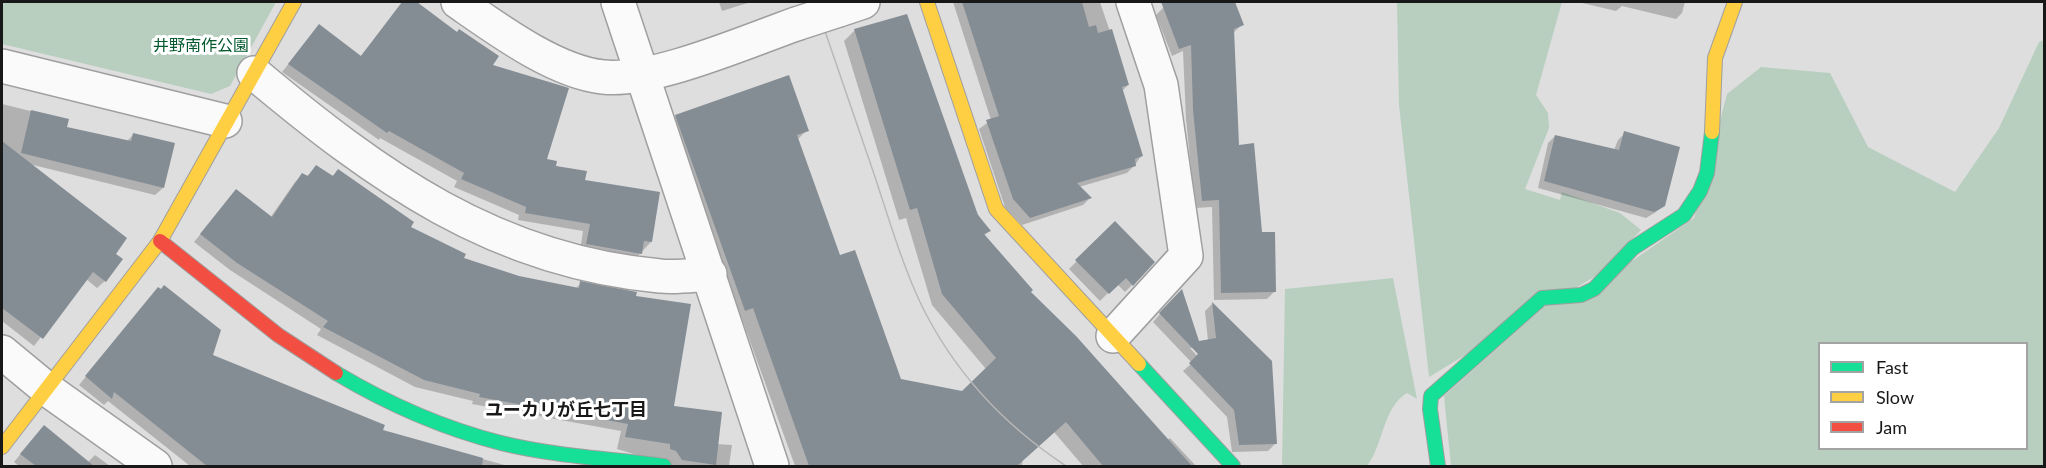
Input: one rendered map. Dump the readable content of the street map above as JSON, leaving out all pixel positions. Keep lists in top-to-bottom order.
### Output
{
  "districts": ["ユーカリが丘七丁目"],
  "parks": ["井野南作公園"],
  "legend": ["Fast", "Slow", "Jam"]
}
